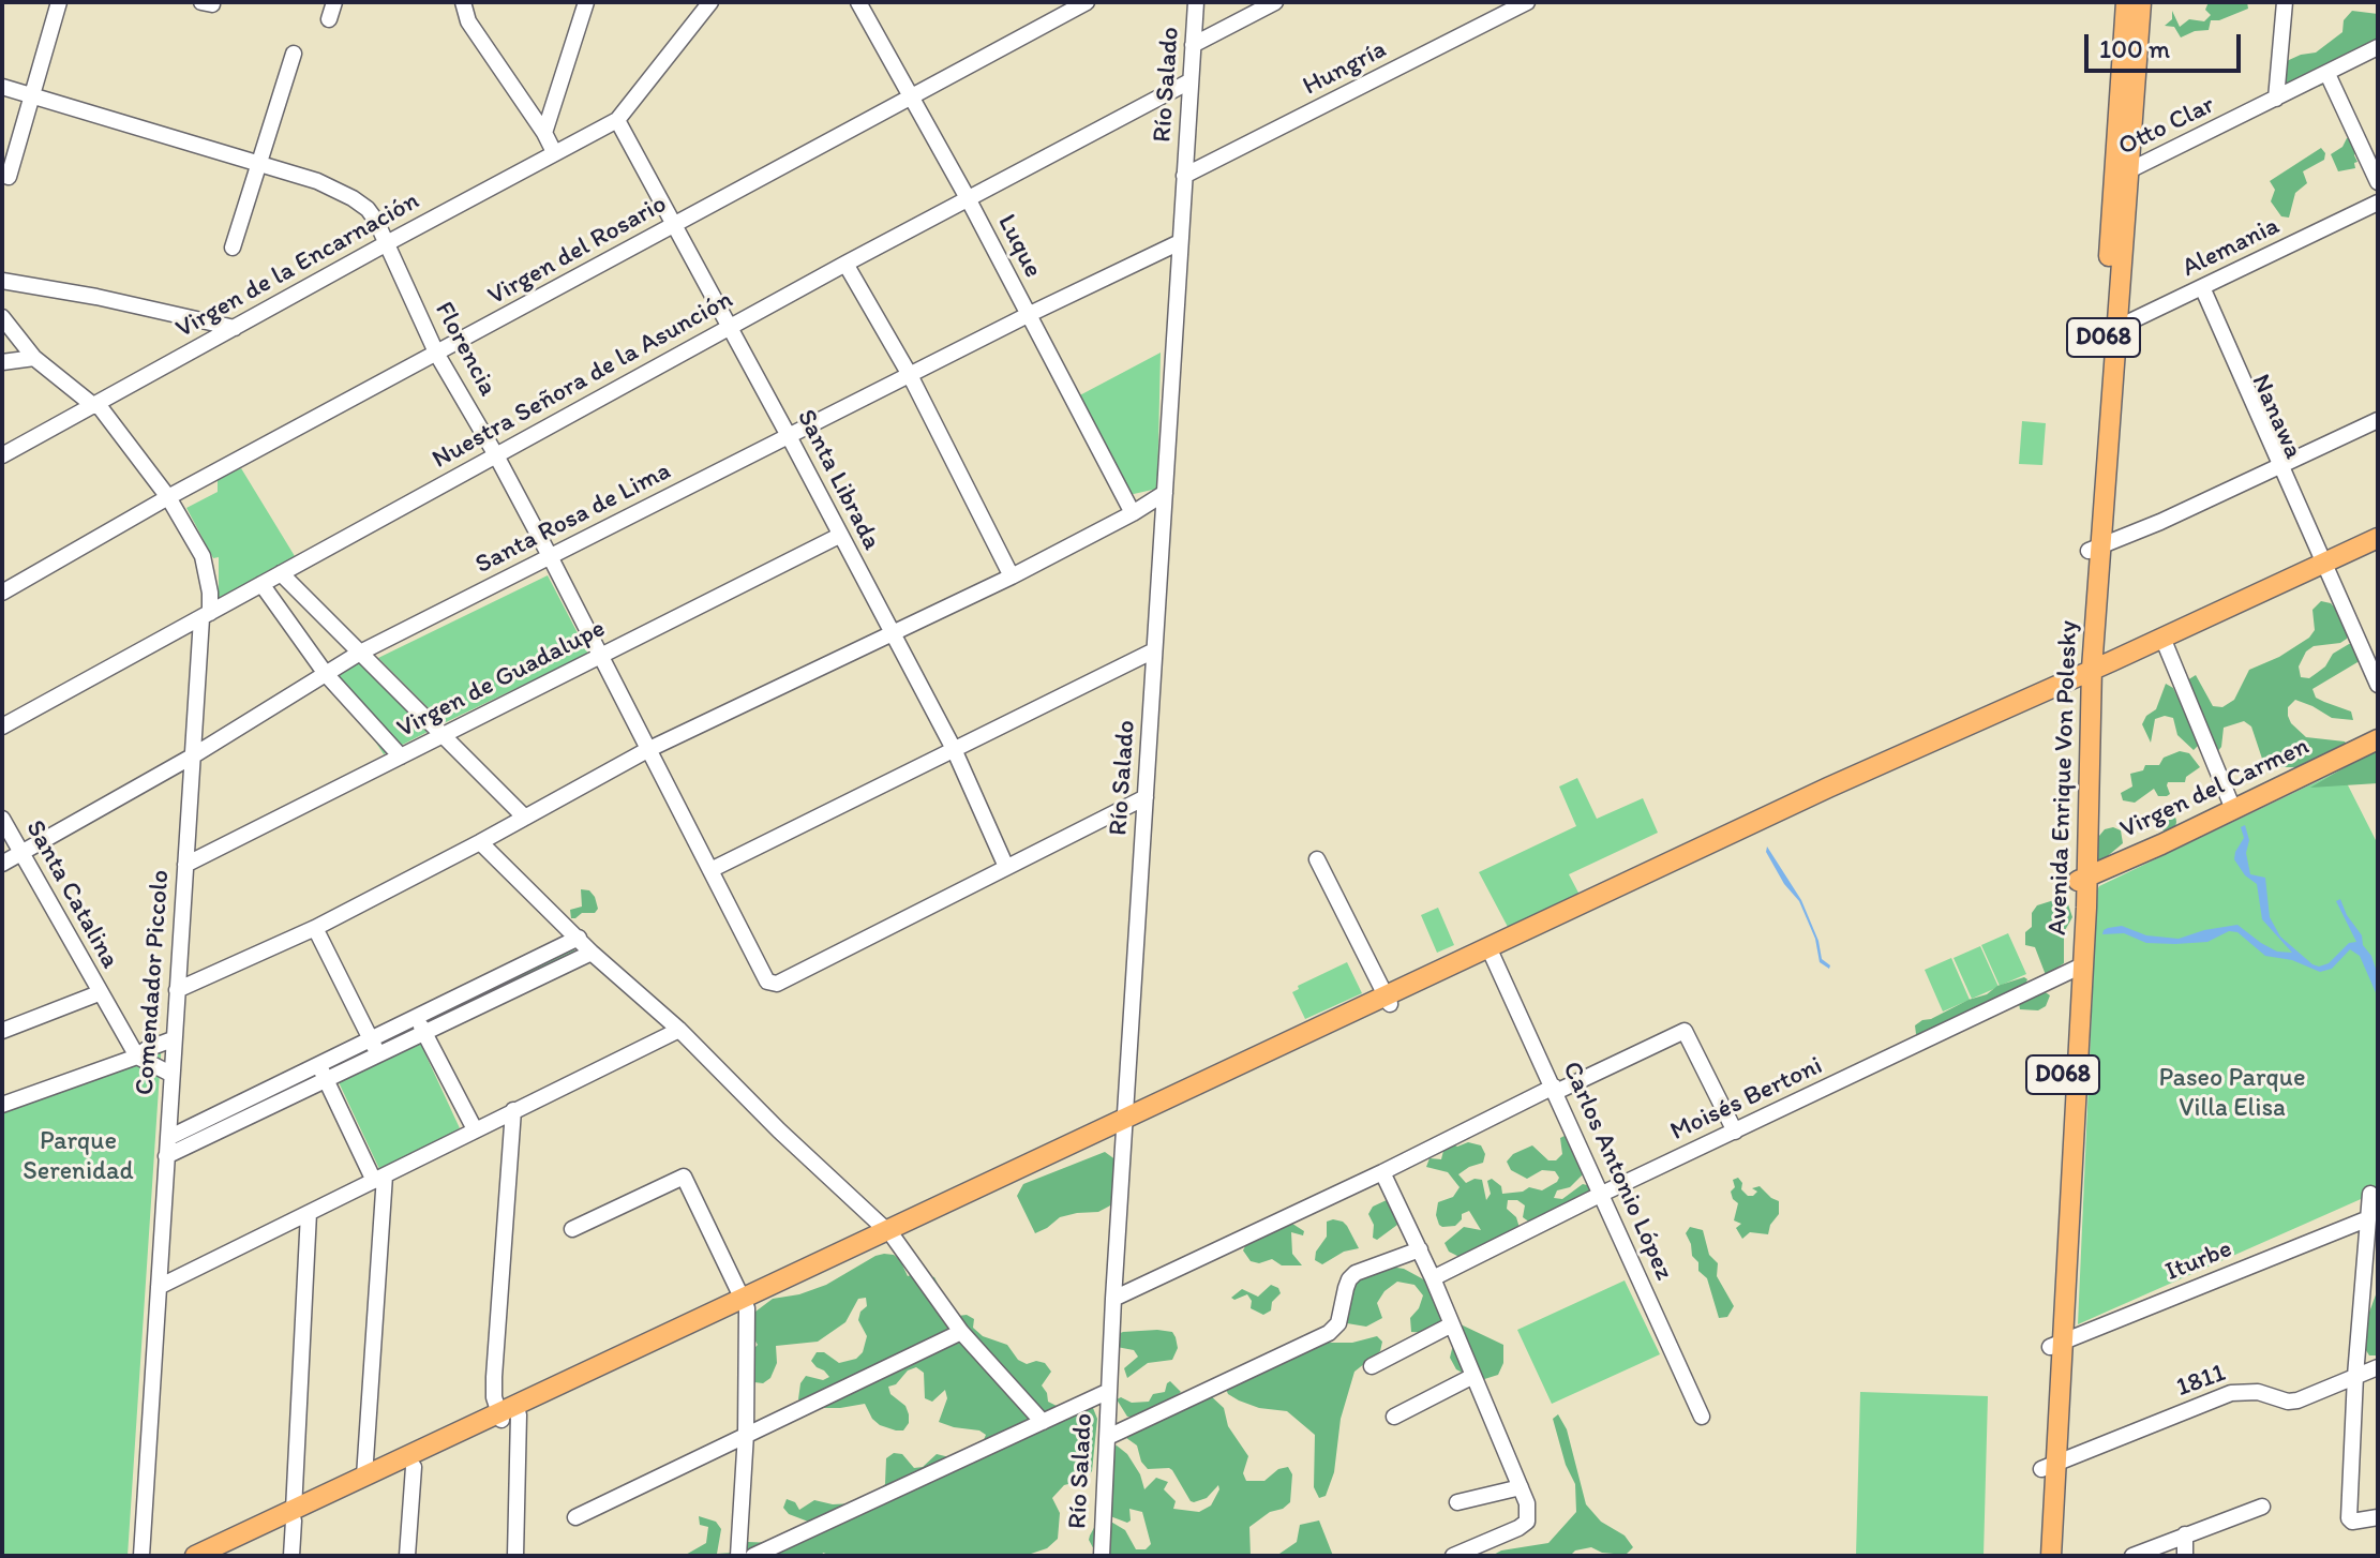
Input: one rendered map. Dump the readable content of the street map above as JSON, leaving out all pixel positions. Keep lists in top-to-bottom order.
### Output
{
  "streets": {
    "main road": ["D068", "Avenida Enrique Von Polesky", "Virgen del Carmen"],
    "street": [
      "Hungría",
      "Río Salado",
      "Otto Clar",
      "Luque",
      "Alemania",
      "Virgen del Rosario",
      "Virgen de la Encarnación",
      "Florencia",
      "Nuestra Señora de la Asunción",
      "Nanawa",
      "Santa Librada",
      "Santa Rosa de Lima",
      "Virgen de Guadalupe",
      "Santa Catalina",
      "Comendador Piccolo",
      "Moisés Bertoni",
      "Carlos Antonio López",
      "Iturbe",
      "1811"
    ]
  },
  "crossings": [
    ["Hungría", "Río Salado"],
    ["Río Salado", "Nuestra Señora de la Asunción"],
    ["Río Salado", "Santa Rosa de Lima"],
    ["Otto Clar", "Avenida Enrique Von Polesky"],
    ["Luque", "Virgen del Rosario"],
    ["Luque", "Nuestra Señora de la Asunción"],
    ["Luque", "Santa Rosa de Lima"],
    ["Alemania", "Nanawa"],
    ["Alemania", "Avenida Enrique Von Polesky"],
    ["Virgen del Rosario", "Florencia"],
    ["Virgen del Rosario", "Santa Librada"],
    ["Virgen del Rosario", "Comendador Piccolo"],
    ["Virgen de la Encarnación", "Florencia"],
    ["Virgen de la Encarnación", "Santa Librada"],
    ["Virgen de la Encarnación", "Comendador Piccolo"],
    ["Florencia", "Nuestra Señora de la Asunción"],
    ["Florencia", "Santa Librada"],
    ["Florencia", "Santa Rosa de Lima"],
    ["Florencia", "Virgen de Guadalupe"],
    ["Nuestra Señora de la Asunción", "Santa Librada"],
    ["Nuestra Señora de la Asunción", "Comendador Piccolo"],
    ["Santa Librada", "Santa Rosa de Lima"],
    ["Santa Librada", "Virgen de Guadalupe"],
    ["Santa Rosa de Lima", "Santa Catalina"],
    ["Santa Rosa de Lima", "Comendador Piccolo"],
    ["Virgen de Guadalupe", "Comendador Piccolo"],
    ["Avenida Enrique Von Polesky", "Virgen del Carmen"],
    ["Avenida Enrique Von Polesky", "Moisés Bertoni"],
    ["Avenida Enrique Von Polesky", "Iturbe"],
    ["Avenida Enrique Von Polesky", "1811"],
    ["Moisés Bertoni", "Carlos Antonio López"]
  ],
  "parks": ["Paseo Parque Villa Elisa", "Parque Serenidad"],
  "scale_bar": "100 m"
}
